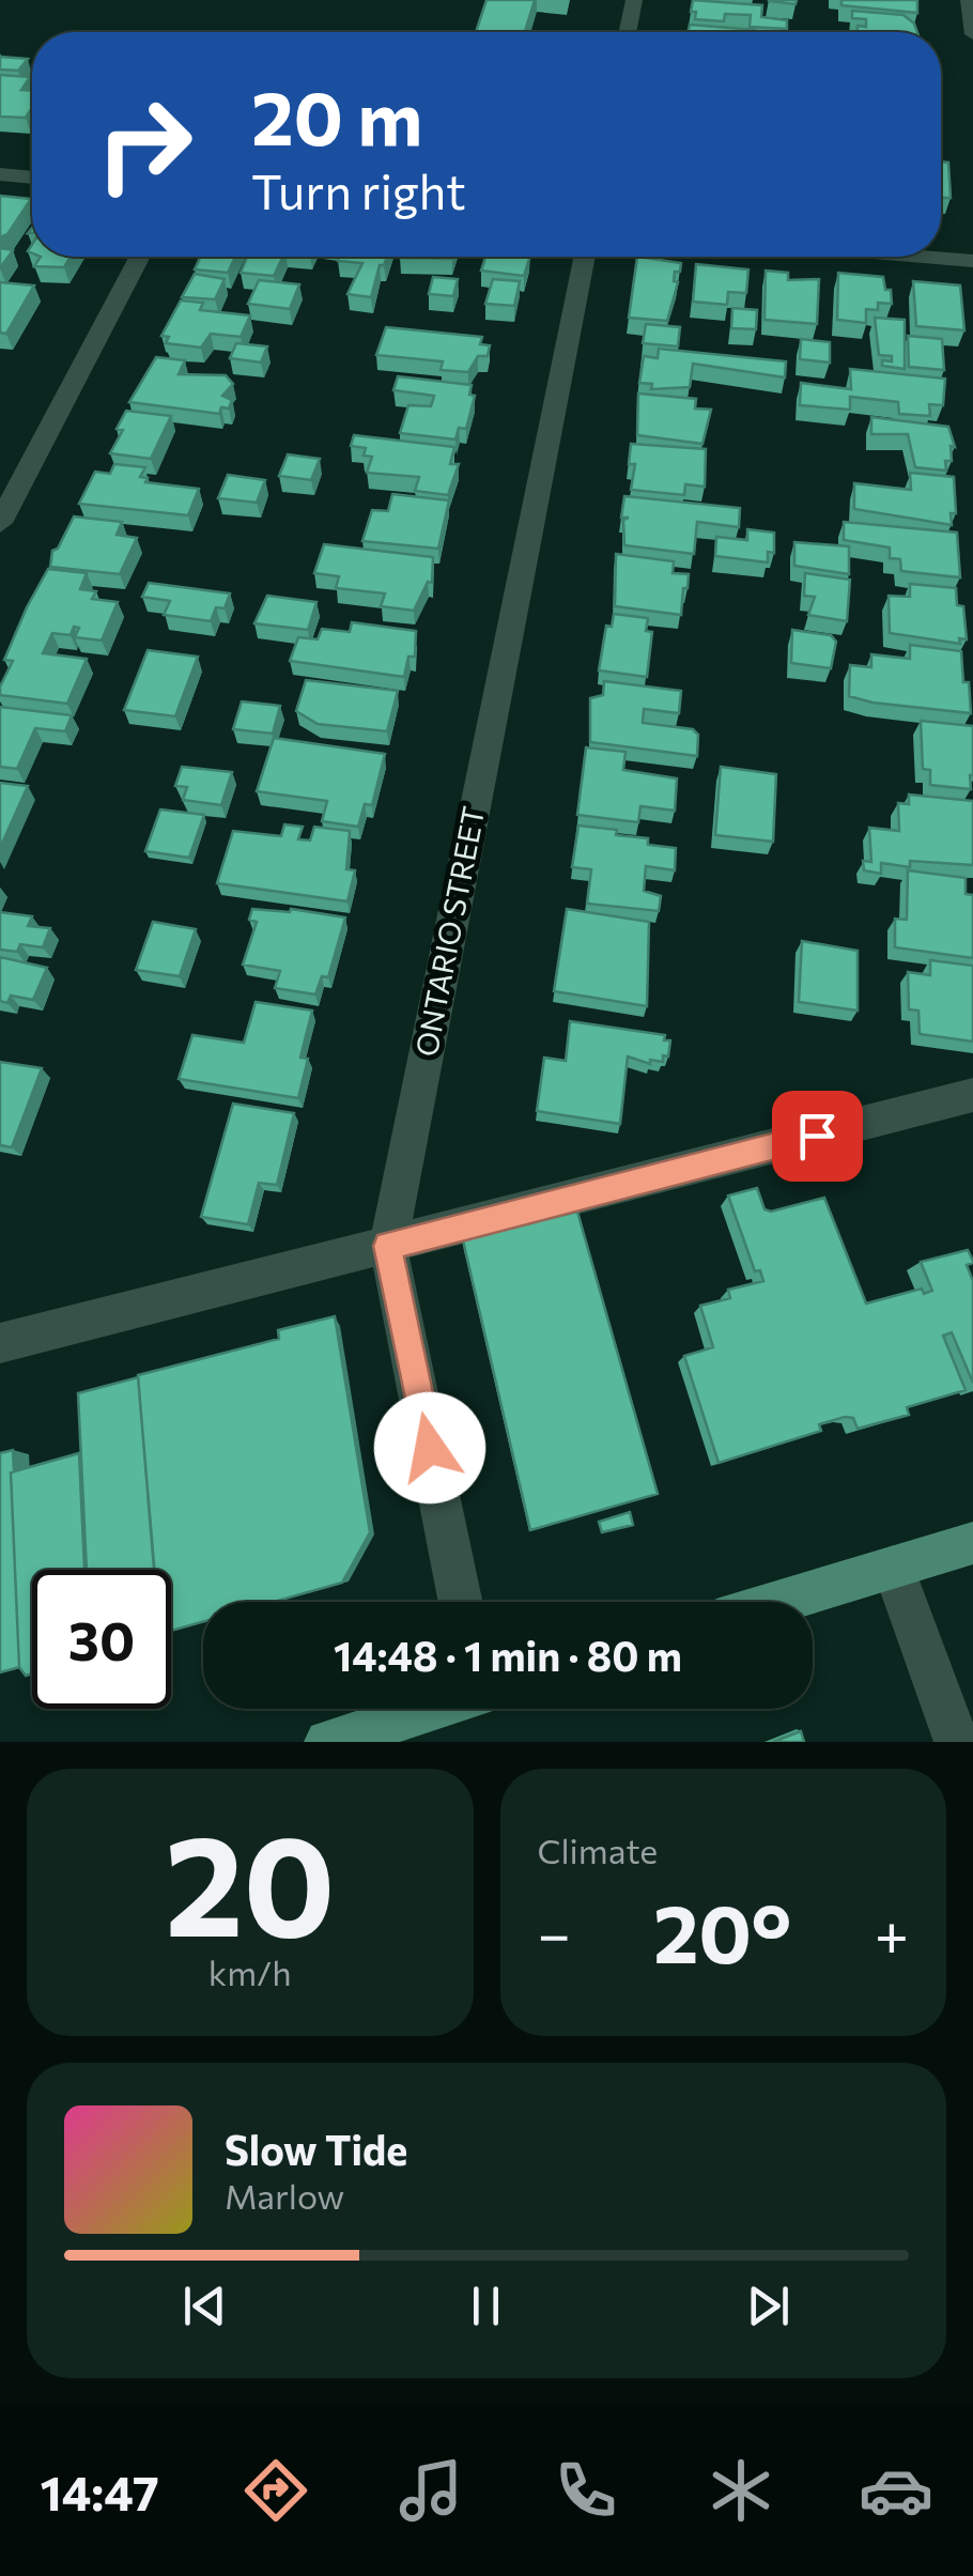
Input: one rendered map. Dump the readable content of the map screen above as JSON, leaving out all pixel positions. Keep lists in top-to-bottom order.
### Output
{
  "streets": {
    "street": ["ONTARIO STREET"]
  },
  "page": {
    "turn": ["20 m", "Turn right"],
    "limit": "30",
    "trip": "14:48 · 1 min · 80 m",
    "tile": [
      ["20", "km/h"],
      "Climate"
    ],
    "heat": ["−", "20°", "+"],
    "song": ["Slow Tide", "Marlow"],
    "tabs": "14:47"
  }
}
